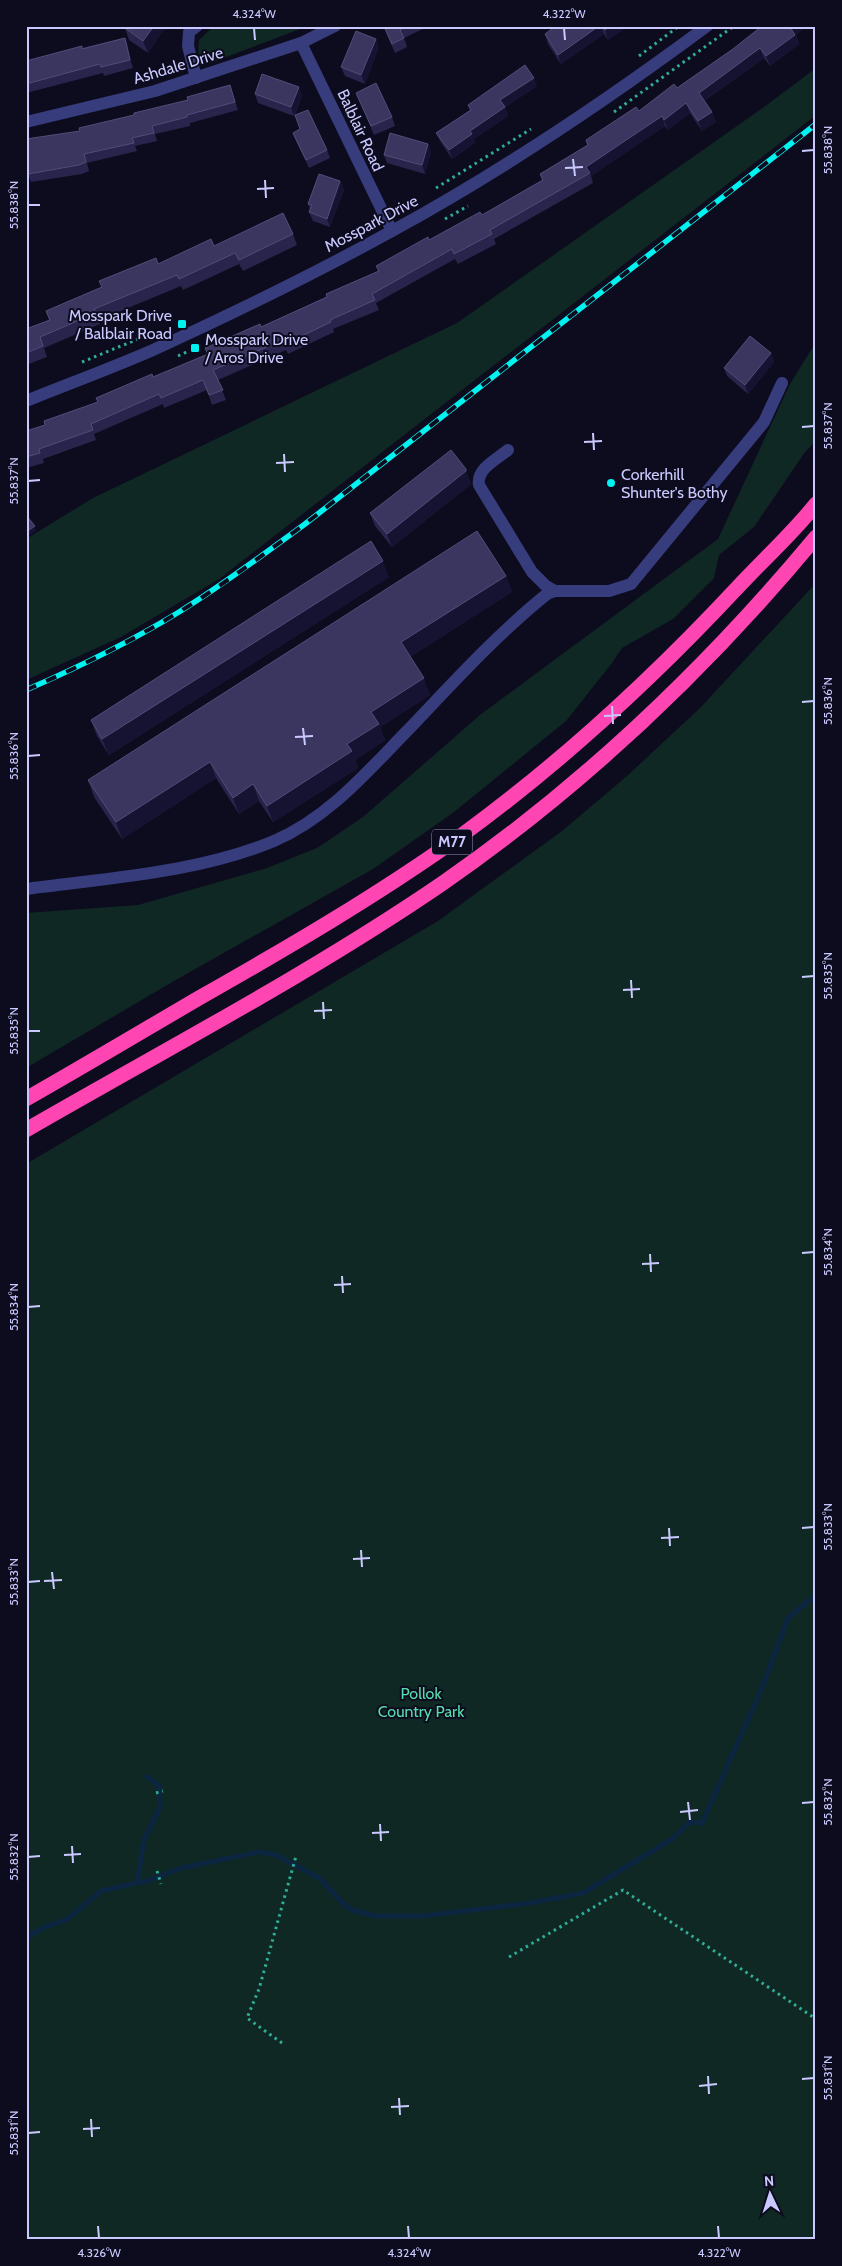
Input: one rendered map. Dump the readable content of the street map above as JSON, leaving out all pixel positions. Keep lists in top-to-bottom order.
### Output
{
  "streets": {
    "highway": ["M77"],
    "street": ["Ashdale Drive", "Balblair Road", "Mosspark Drive"]
  },
  "crossings": [
    ["Ashdale Drive", "Balblair Road"],
    ["Balblair Road", "Mosspark Drive"]
  ],
  "parks": ["Pollok Country Park"],
  "places": {
    "transit": ["Mosspark Drive / Balblair Road", "Mosspark Drive / Aros Drive"],
    "other": ["Corkerhill Shunter's Bothy"]
  },
  "north": "top",
  "coordinates": [
    "4.324°W",
    "4.322°W",
    "55.838°N",
    "55.837°N",
    "55.836°N",
    "55.835°N",
    "55.834°N",
    "55.833°N",
    "55.832°N",
    "55.831°N",
    "4.326°W"
  ]
}
